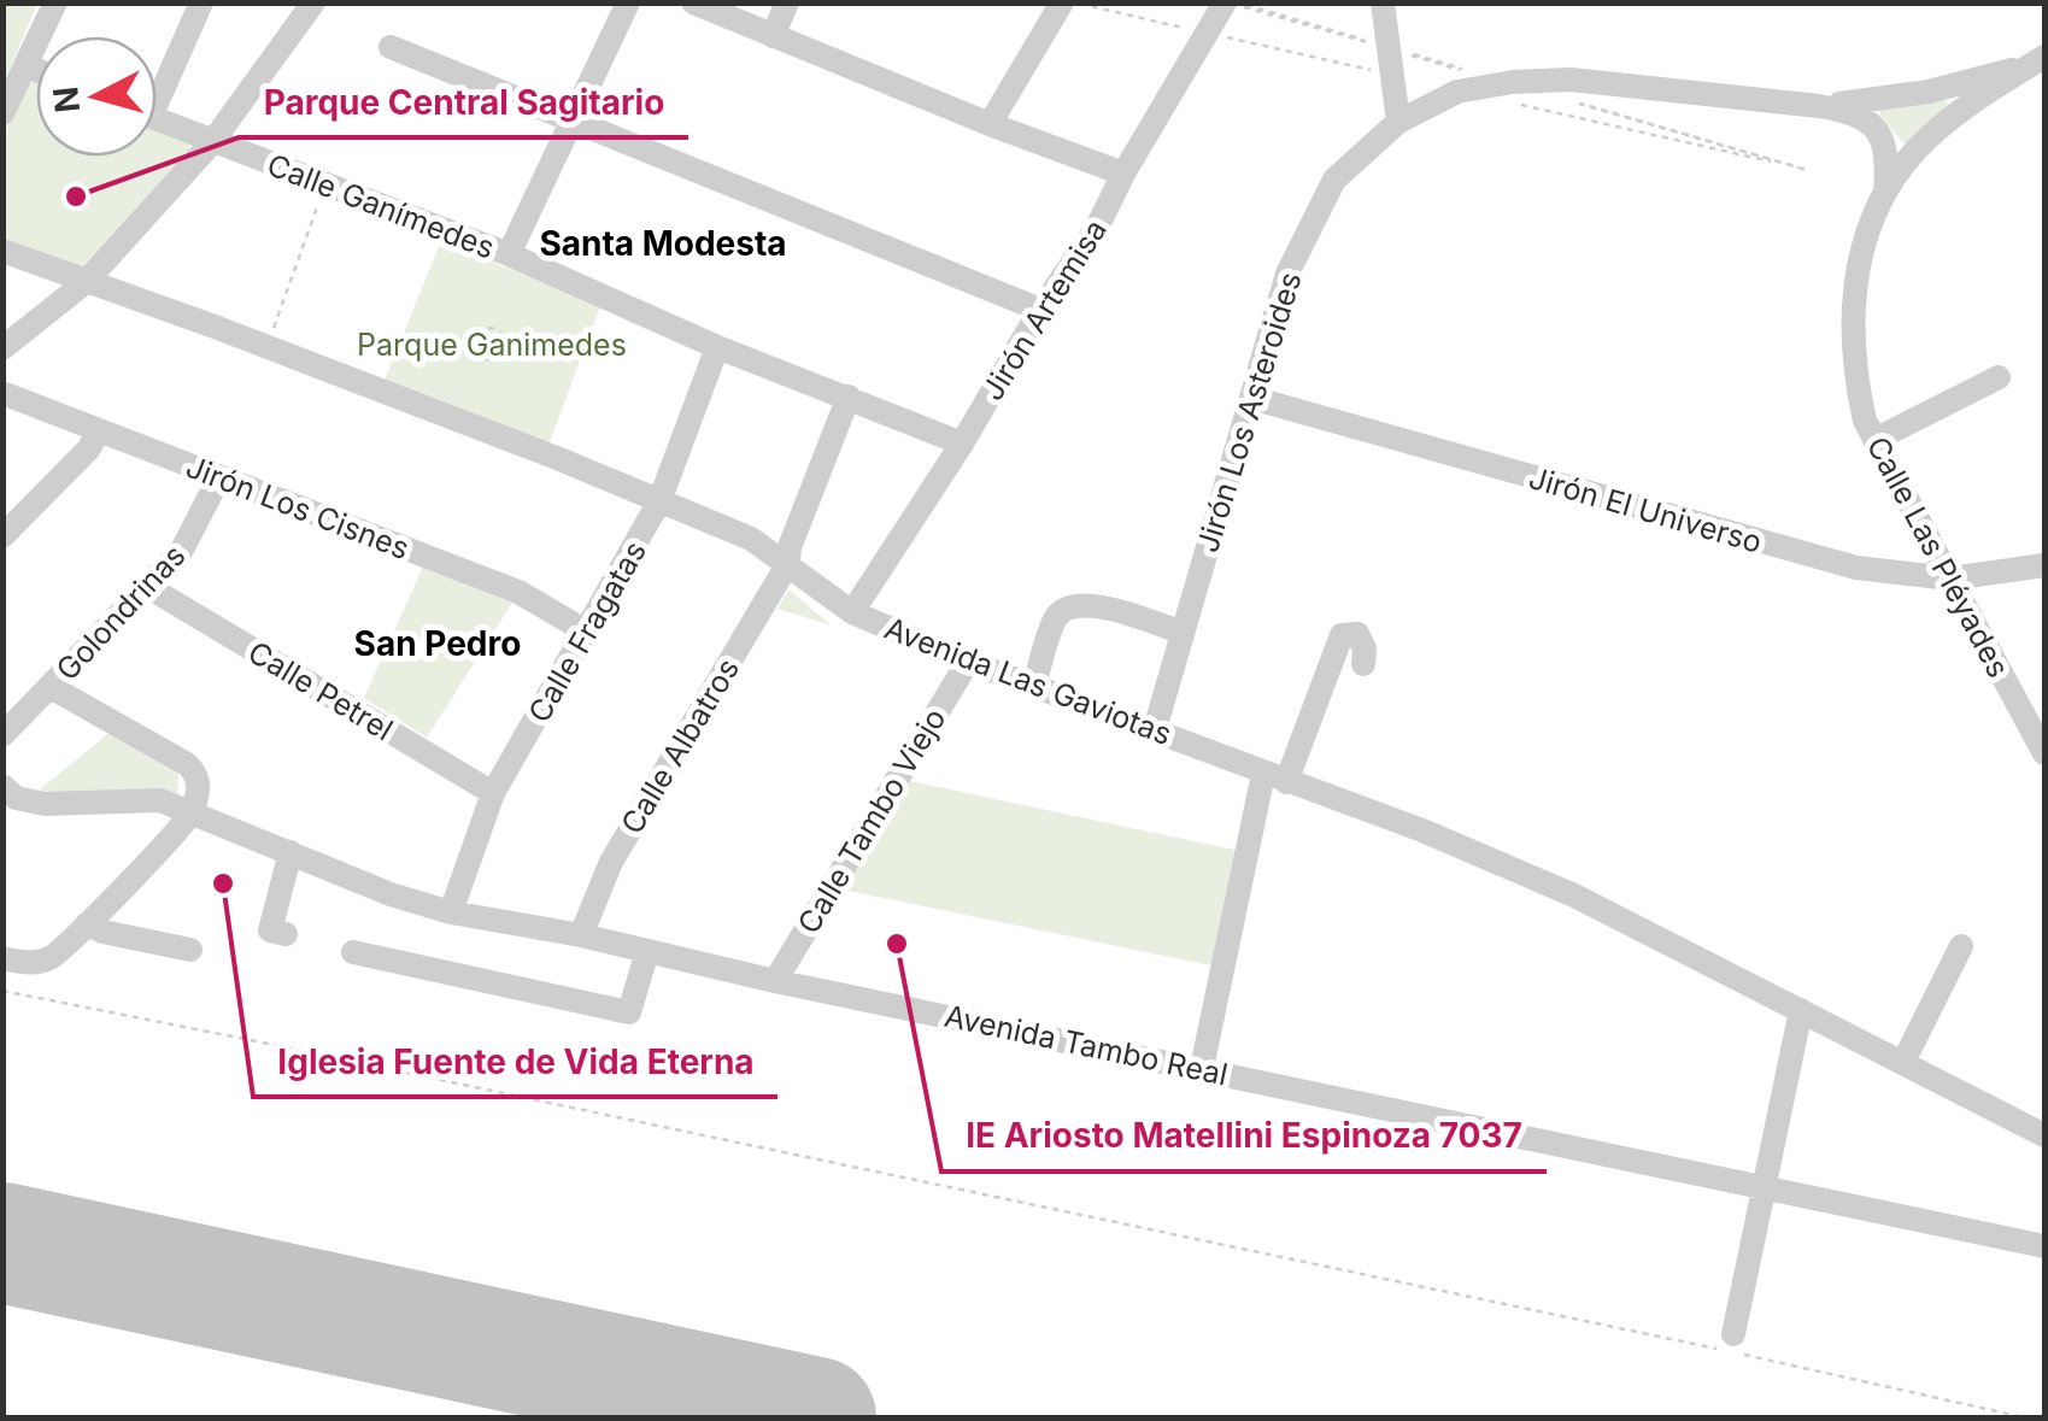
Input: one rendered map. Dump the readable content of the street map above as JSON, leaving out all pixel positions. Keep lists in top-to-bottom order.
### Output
{
  "streets": {
    "street": [
      "Calle Ganímedes",
      "Jirón Artemisa",
      "Jirón Los Asteroides",
      "Jirón Los Cisnes",
      "Jirón El Universo",
      "Calle Las Pléyades",
      "Golondrinas",
      "Calle Fragatas",
      "Avenida Las Gaviotas",
      "Calle Petrel",
      "Calle Albatros",
      "Calle Tambo Viejo",
      "Avenida Tambo Real"
    ]
  },
  "crossings": [
    ["Calle Ganímedes", "Jirón Artemisa"],
    ["Calle Ganímedes", "Calle Fragatas"],
    ["Calle Ganímedes", "Calle Albatros"],
    ["Jirón Artemisa", "Avenida Las Gaviotas"],
    ["Jirón Los Asteroides", "Jirón El Universo"],
    ["Jirón Los Asteroides", "Calle Las Pléyades"],
    ["Jirón Los Asteroides", "Avenida Las Gaviotas"],
    ["Jirón Los Cisnes", "Golondrinas"],
    ["Jirón Los Cisnes", "Calle Fragatas"],
    ["Jirón El Universo", "Calle Las Pléyades"],
    ["Golondrinas", "Calle Petrel"],
    ["Calle Fragatas", "Avenida Las Gaviotas"],
    ["Calle Fragatas", "Calle Petrel"],
    ["Calle Fragatas", "Avenida Tambo Real"],
    ["Avenida Las Gaviotas", "Calle Albatros"],
    ["Avenida Las Gaviotas", "Calle Tambo Viejo"],
    ["Calle Albatros", "Avenida Tambo Real"],
    ["Calle Tambo Viejo", "Avenida Tambo Real"]
  ],
  "districts": ["Santa Modesta", "San Pedro"],
  "parks": ["Parque Ganimedes"],
  "places": ["Parque Central Sagitario", "Iglesia Fuente de Vida Eterna", "IE Ariosto Matellini Espinoza 7037"],
  "north": "left"
}
